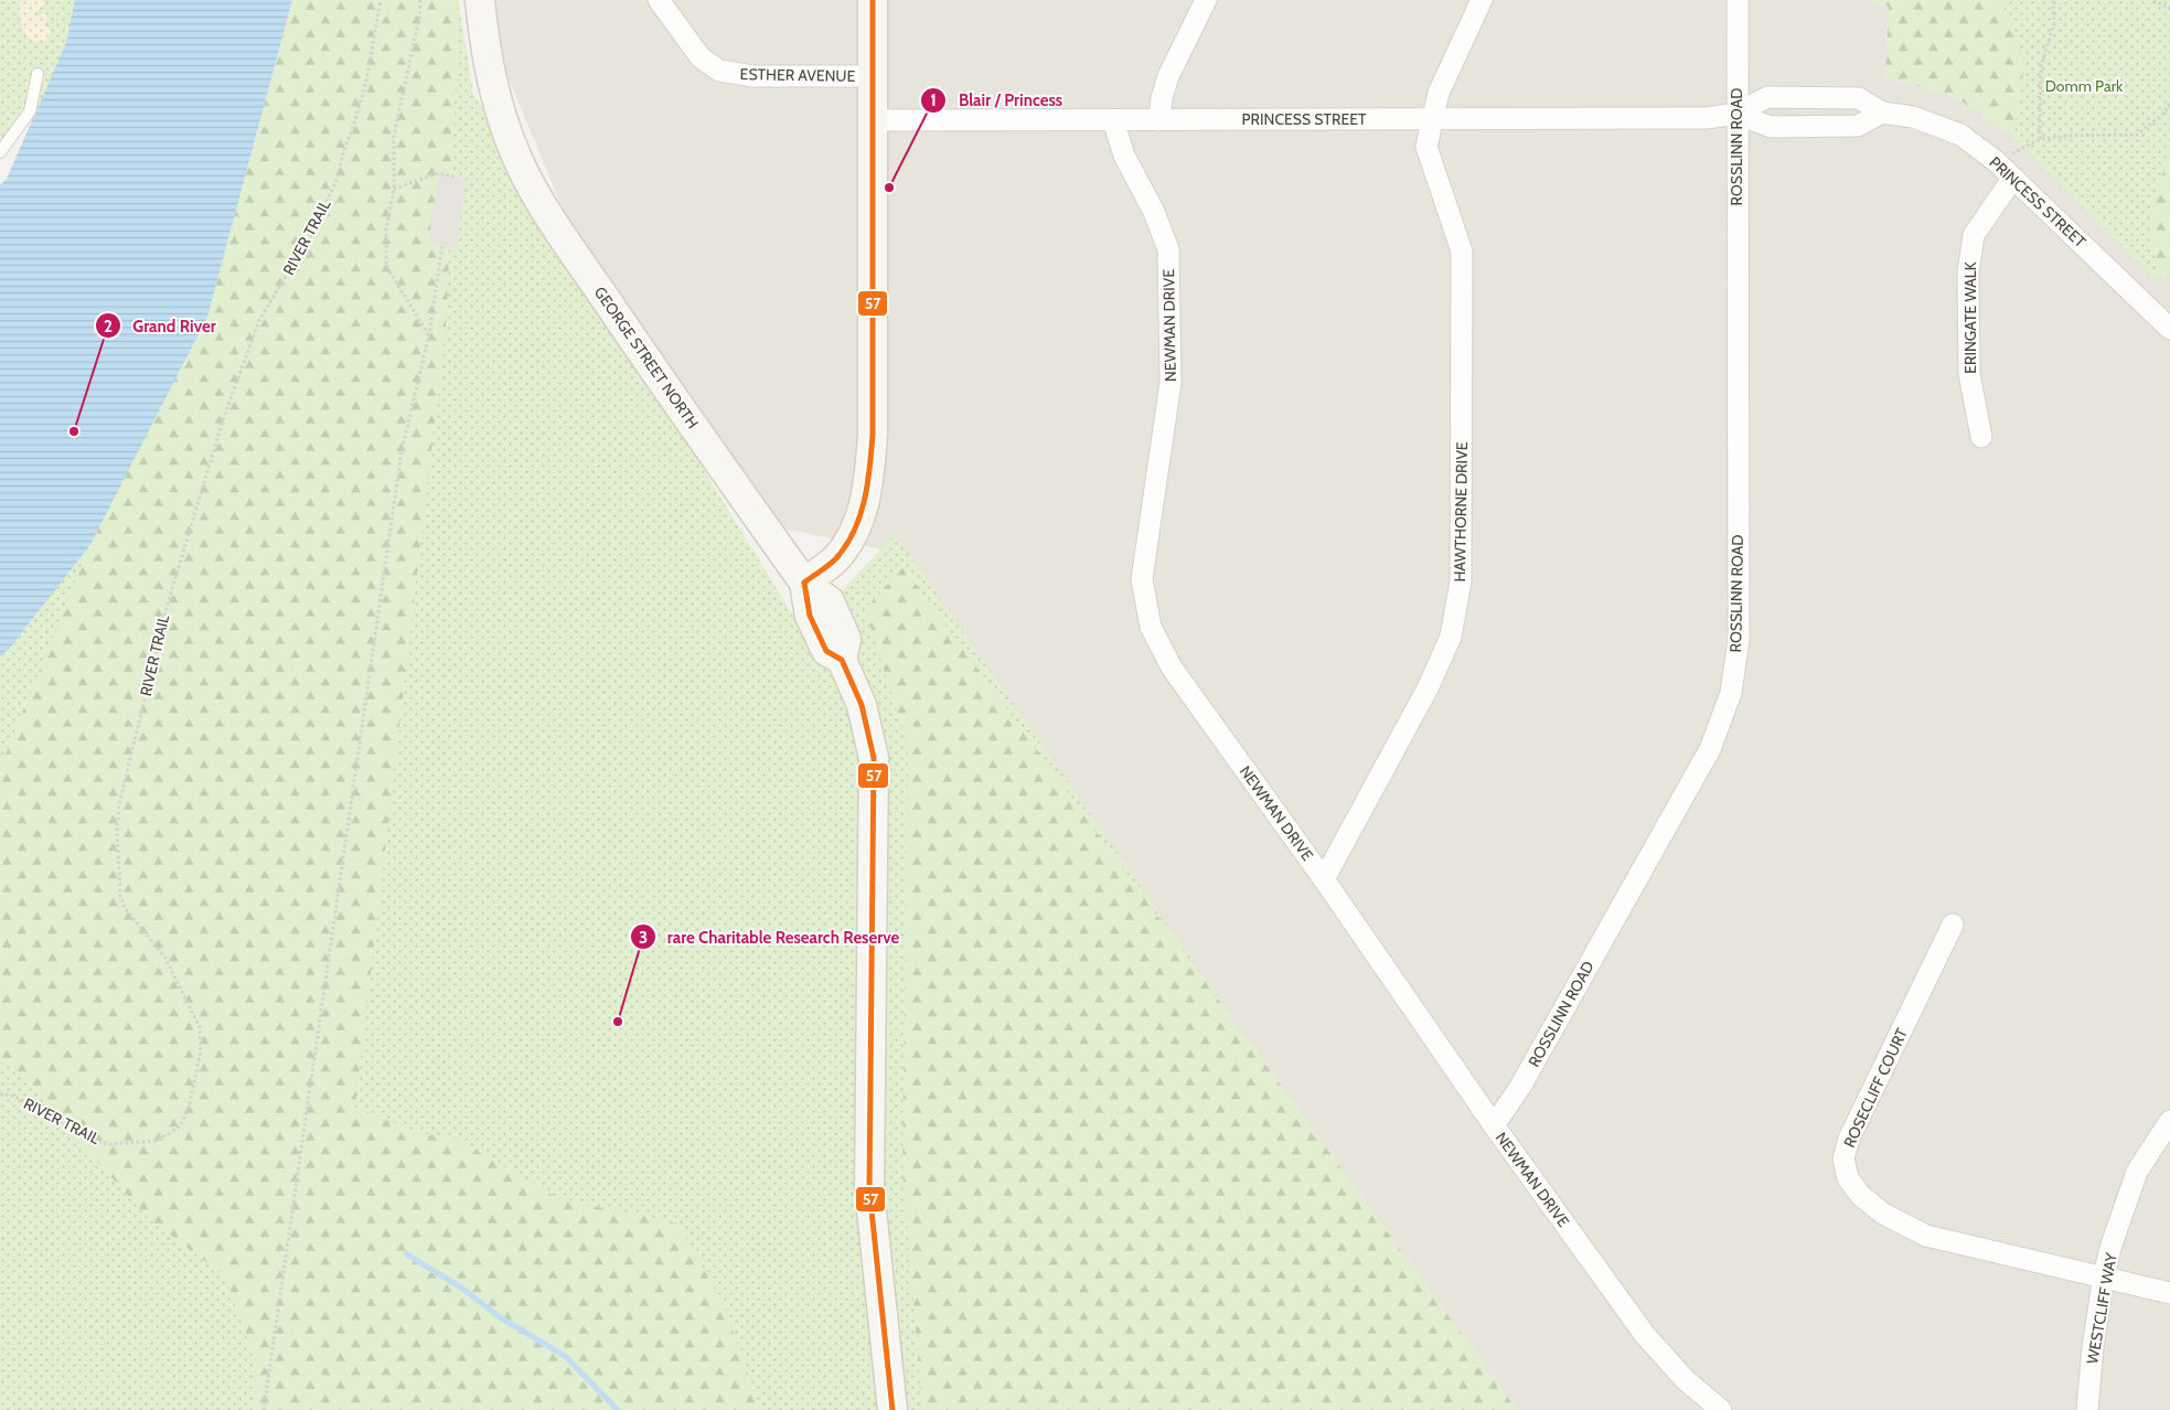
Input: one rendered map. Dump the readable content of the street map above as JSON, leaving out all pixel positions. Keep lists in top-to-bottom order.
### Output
{
  "streets": {
    "main road": ["GEORGE STREET NORTH"],
    "street": [
      "ESTHER AVENUE",
      "PRINCESS STREET",
      "ROSSLINN ROAD",
      "ERINGATE WALK",
      "NEWMAN DRIVE",
      "HAWTHORNE DRIVE",
      "ROSECLIFF COURT",
      "WESTCLIFF WAY"
    ],
    "path": ["RIVER TRAIL"]
  },
  "crossings": [
    ["PRINCESS STREET", "ROSSLINN ROAD"],
    ["PRINCESS STREET", "ERINGATE WALK"],
    ["PRINCESS STREET", "NEWMAN DRIVE"],
    ["PRINCESS STREET", "HAWTHORNE DRIVE"],
    ["ROSSLINN ROAD", "NEWMAN DRIVE"],
    ["NEWMAN DRIVE", "HAWTHORNE DRIVE"],
    ["ROSECLIFF COURT", "WESTCLIFF WAY"]
  ],
  "parks": ["Domm Park"],
  "places": ["Blair / Princess", "Grand River", "rare Charitable Research Reserve"],
  "lines": ["transit line 57"]
}
